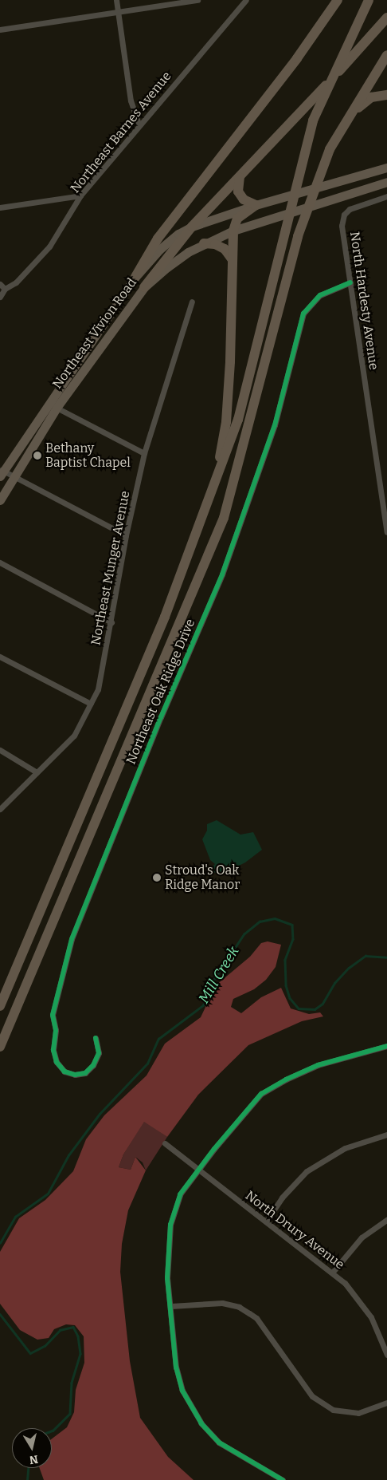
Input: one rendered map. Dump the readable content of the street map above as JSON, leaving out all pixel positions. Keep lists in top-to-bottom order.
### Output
{
  "streets": {
    "main road": ["Northeast Vivion Road"],
    "street": [
      "Northeast Barnes Avenue",
      "North Hardesty Avenue",
      "Northeast Munger Avenue",
      "Northeast Oak Ridge Drive",
      "North Drury Avenue"
    ]
  },
  "crossings": [
    ["North Hardesty Avenue", "Northeast Oak Ridge Drive"]
  ],
  "water": ["Mill Creek"],
  "places": ["Bethany Baptist Chapel", "Stroud's Oak Ridge Manor"],
  "north": "bottom"
}
